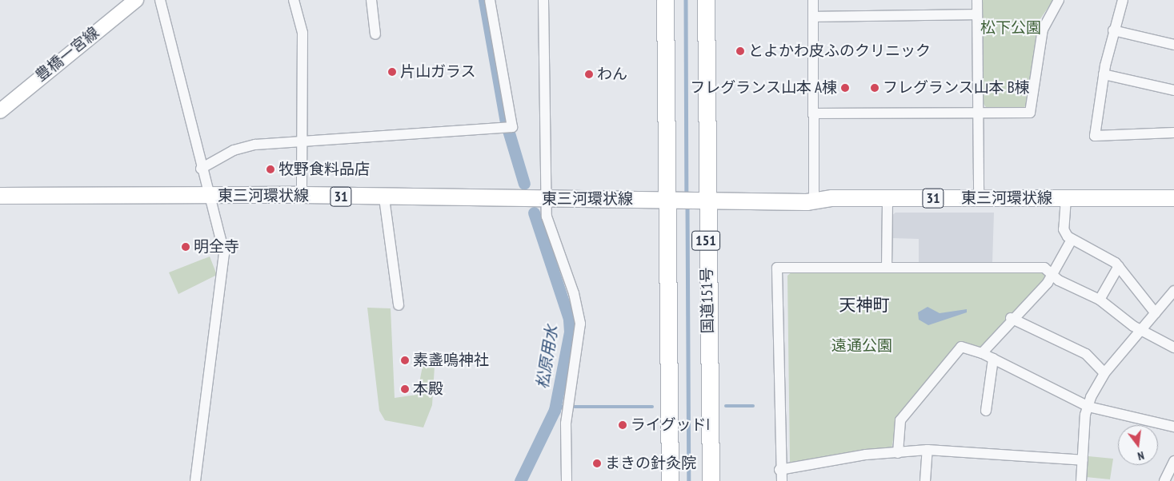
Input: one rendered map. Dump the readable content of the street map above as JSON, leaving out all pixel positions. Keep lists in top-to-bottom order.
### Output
{
  "streets": {
    "highway": ["151", "国道151号"],
    "main road": ["豊橋一宮線", "東三河環状線", "31"]
  },
  "crossings": [
    ["東三河環状線", "国道151号"]
  ],
  "districts": ["天神町"],
  "water": ["松原用水"],
  "parks": ["松下公園", "遠通公園"],
  "places": [
    "とよかわ皮ふのクリニック",
    "片山ガラス",
    "わん",
    "フレグランス山本 A棟",
    "フレグランス山本 B棟",
    "牧野食料品店",
    "明全寺",
    "素盞嗚神社",
    "本殿",
    "ライグッドI",
    "まきの針灸院"
  ],
  "north": "bottom"
}
